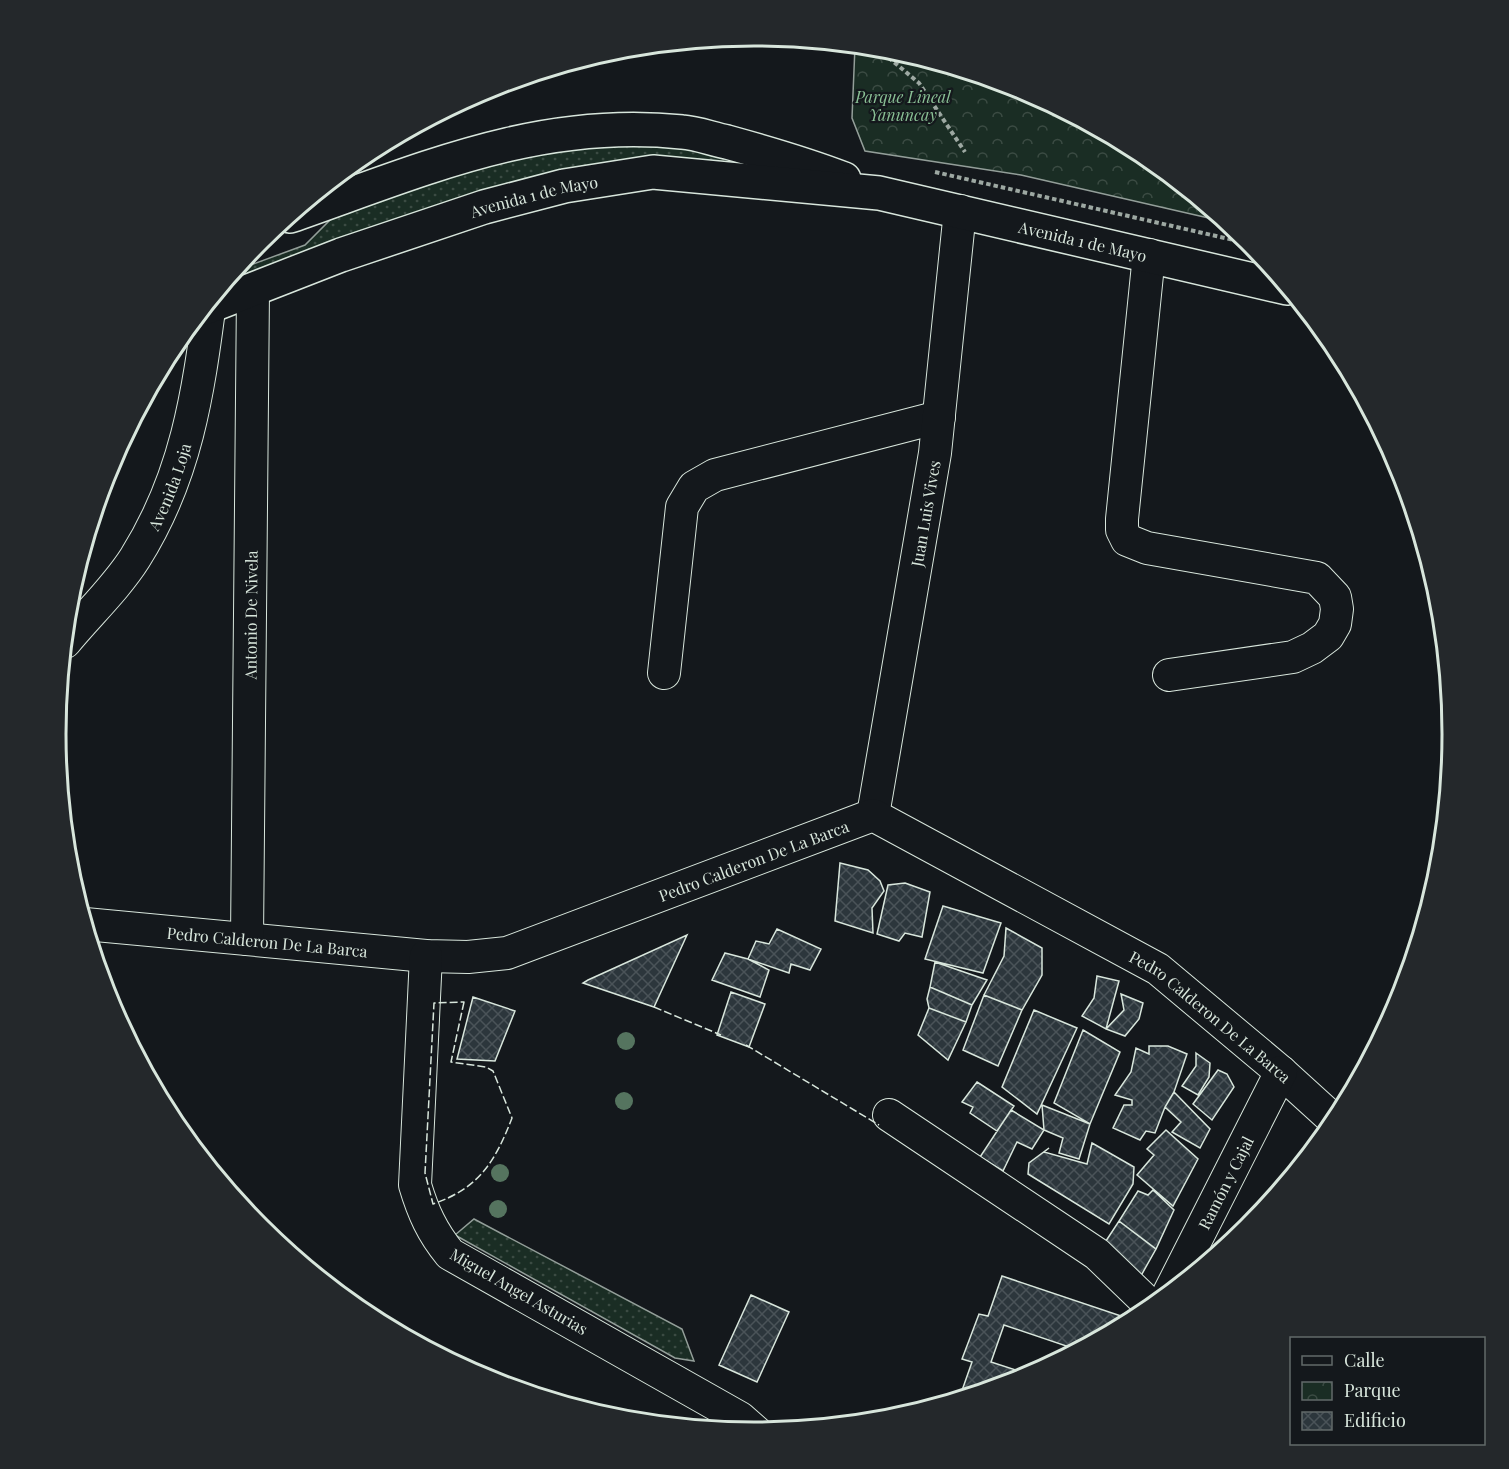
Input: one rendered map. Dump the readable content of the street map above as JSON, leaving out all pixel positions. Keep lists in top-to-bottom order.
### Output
{
  "streets": {
    "main road": ["Avenida 1 de Mayo"],
    "street": [
      "Avenida Loja",
      "Juan Luis Vives",
      "Antonio De Nivela",
      "Pedro Calderon De La Barca",
      "Ramón y Cajal",
      "Miguel Angel Asturias"
    ]
  },
  "crossings": [
    ["Avenida 1 de Mayo", "Juan Luis Vives"],
    ["Avenida 1 de Mayo", "Antonio De Nivela"],
    ["Juan Luis Vives", "Pedro Calderon De La Barca"],
    ["Antonio De Nivela", "Pedro Calderon De La Barca"],
    ["Pedro Calderon De La Barca", "Ramón y Cajal"],
    ["Pedro Calderon De La Barca", "Miguel Angel Asturias"]
  ],
  "parks": ["Parque Lineal Yanuncay"],
  "legend": ["Calle", "Parque", "Edificio"]
}
